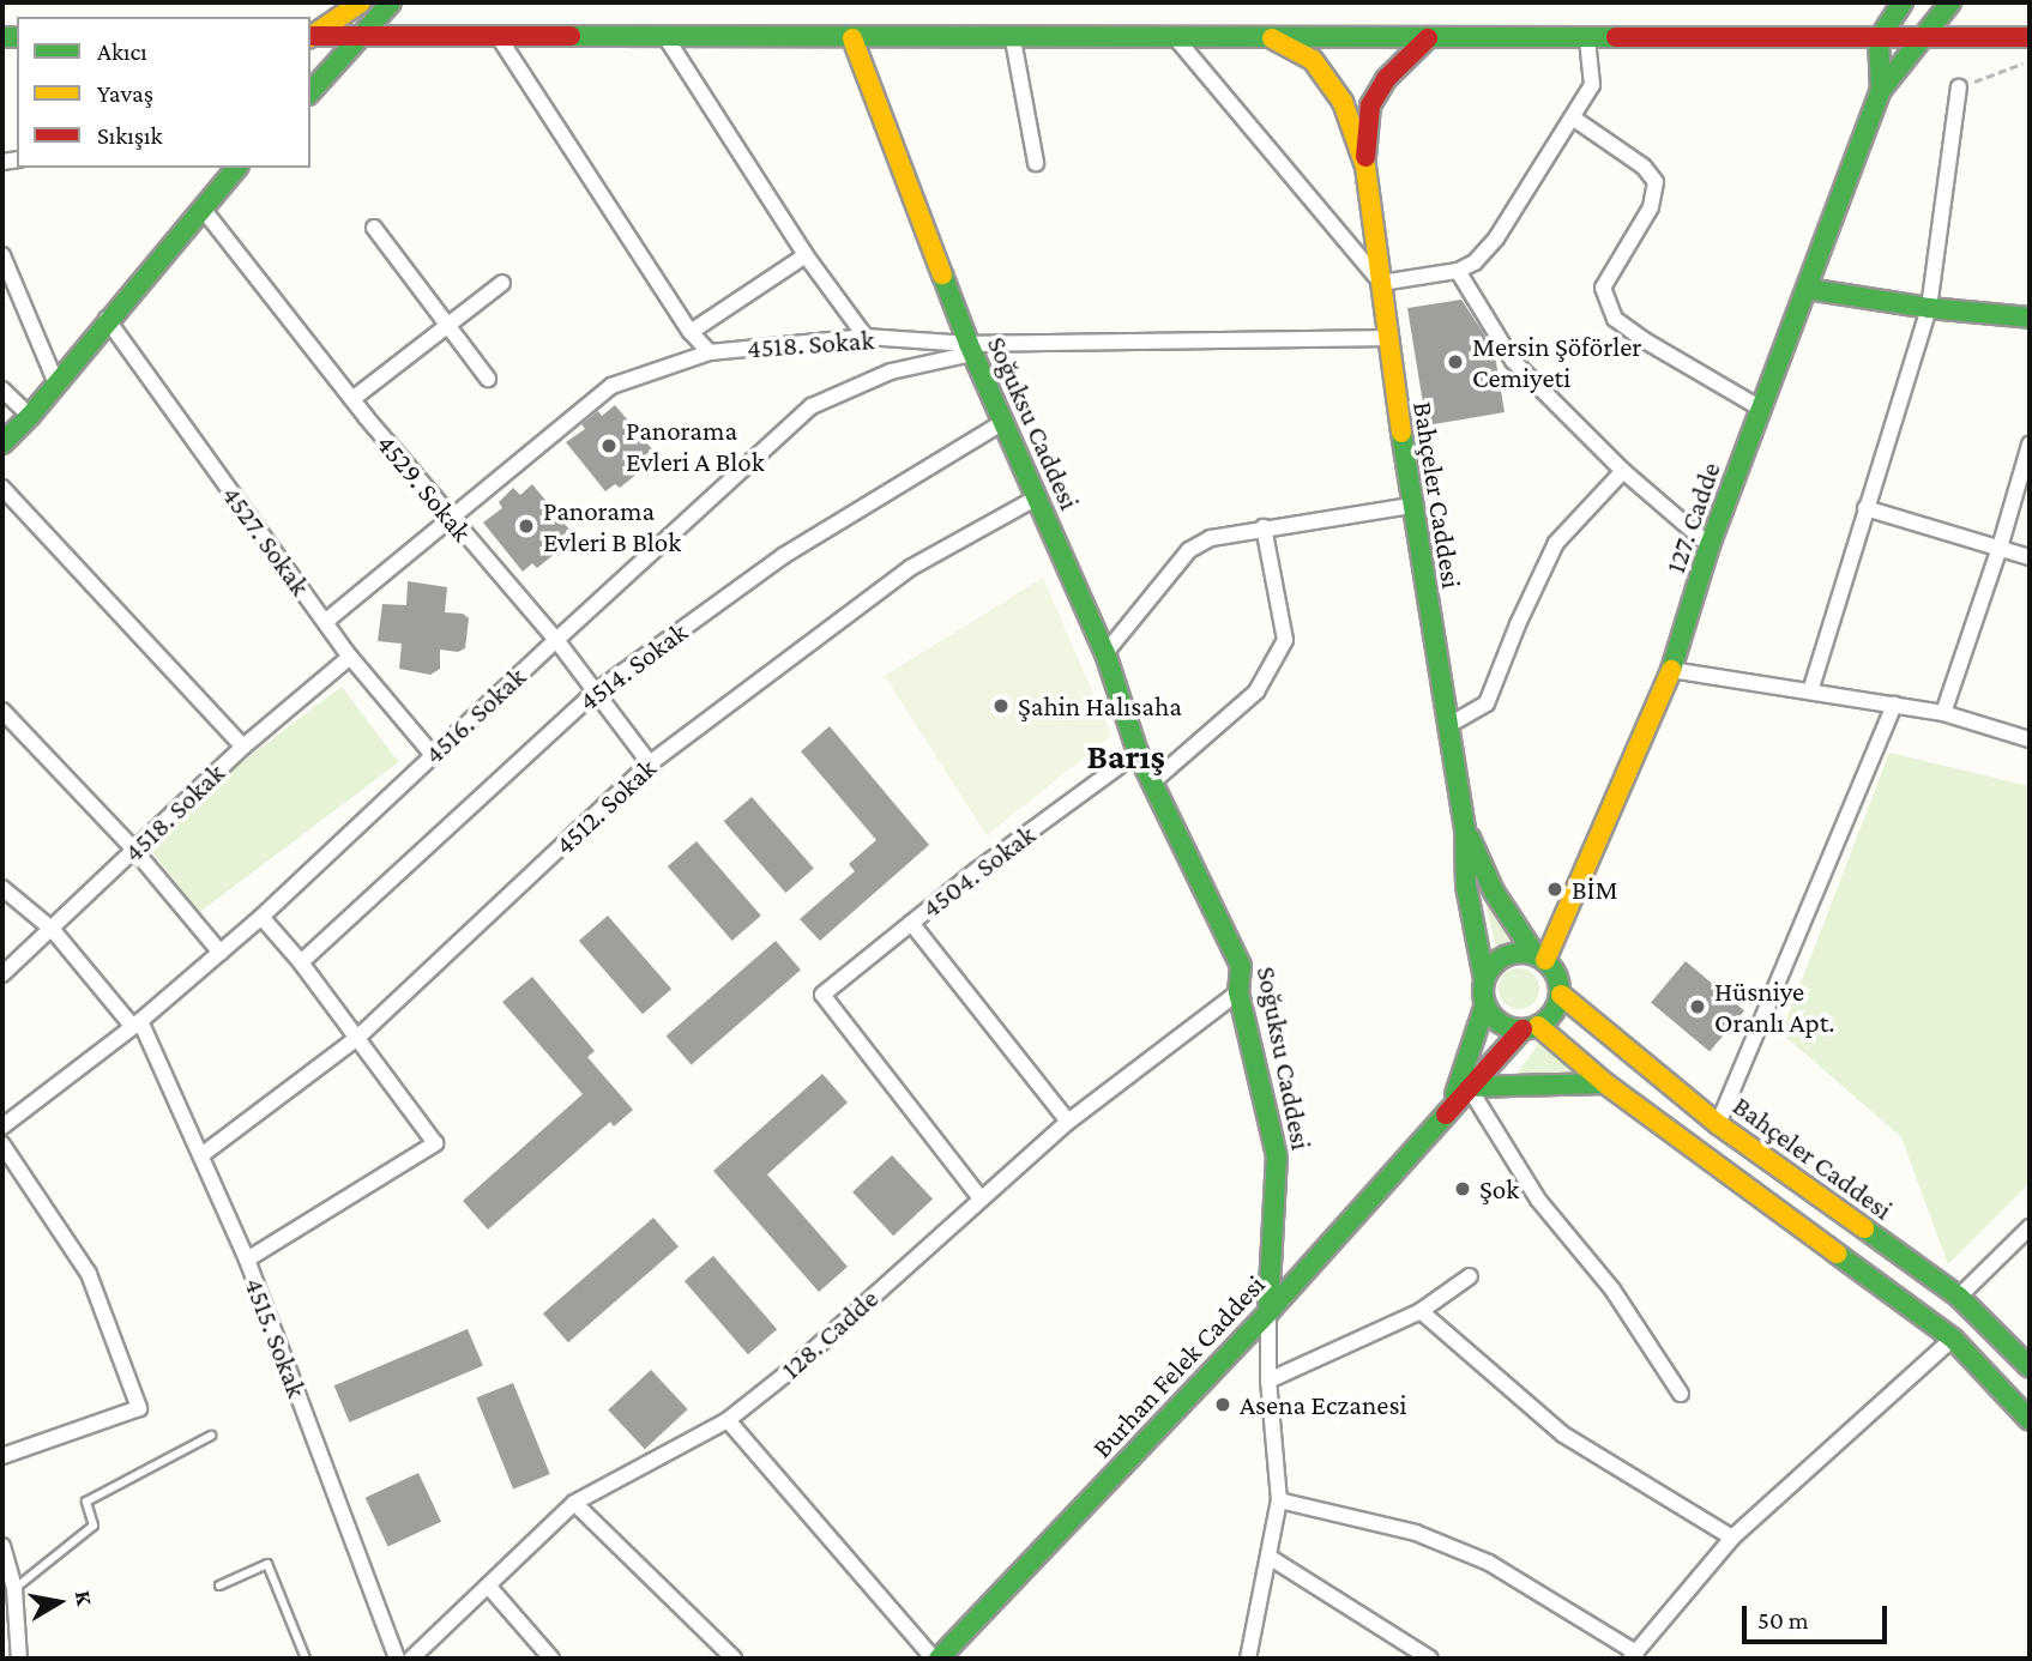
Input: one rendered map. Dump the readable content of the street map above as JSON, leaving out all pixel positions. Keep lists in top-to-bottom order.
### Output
{
  "streets": {
    "main road": [
      "Soğuksu Caddesi",
      "Bahçeler Caddesi",
      "127. Cadde",
      "Burhan Felek Caddesi"
    ],
    "street": [
      "4518. Sokak",
      "4529. Sokak",
      "4527. Sokak",
      "4514. Sokak",
      "4516. Sokak",
      "4512. Sokak",
      "4504. Sokak",
      "128. Cadde",
      "4515. Sokak"
    ]
  },
  "crossings": [
    ["4518. Sokak", "Soğuksu Caddesi"],
    ["4518. Sokak", "4529. Sokak"],
    ["4518. Sokak", "Bahçeler Caddesi"],
    ["4518. Sokak", "4527. Sokak"],
    ["4518. Sokak", "4516. Sokak"],
    ["4518. Sokak", "4515. Sokak"],
    ["Soğuksu Caddesi", "4514. Sokak"],
    ["Soğuksu Caddesi", "4516. Sokak"],
    ["Soğuksu Caddesi", "4512. Sokak"],
    ["Soğuksu Caddesi", "4504. Sokak"],
    ["Soğuksu Caddesi", "128. Cadde"],
    ["Soğuksu Caddesi", "Burhan Felek Caddesi"],
    ["4529. Sokak", "4514. Sokak"],
    ["4529. Sokak", "4516. Sokak"],
    ["4529. Sokak", "4512. Sokak"],
    ["Bahçeler Caddesi", "127. Cadde"],
    ["Bahçeler Caddesi", "Burhan Felek Caddesi"],
    ["127. Cadde", "Burhan Felek Caddesi"],
    ["4527. Sokak", "4516. Sokak"],
    ["4516. Sokak", "4515. Sokak"],
    ["4512. Sokak", "4515. Sokak"],
    ["4504. Sokak", "128. Cadde"]
  ],
  "districts": ["Barış"],
  "places": [
    "Mersin Şöförler Cemiyeti",
    "Panorama Evleri A Blok",
    "Panorama Evleri B Blok",
    "Şahin Halısaha",
    "BİM",
    "Hüsniye Oranlı Apt.",
    "Şok",
    "Asena Eczanesi"
  ],
  "legend": ["Akıcı", "Yavaş", "Sıkışık"],
  "scale_bar": "50 m",
  "north": "right"
}
